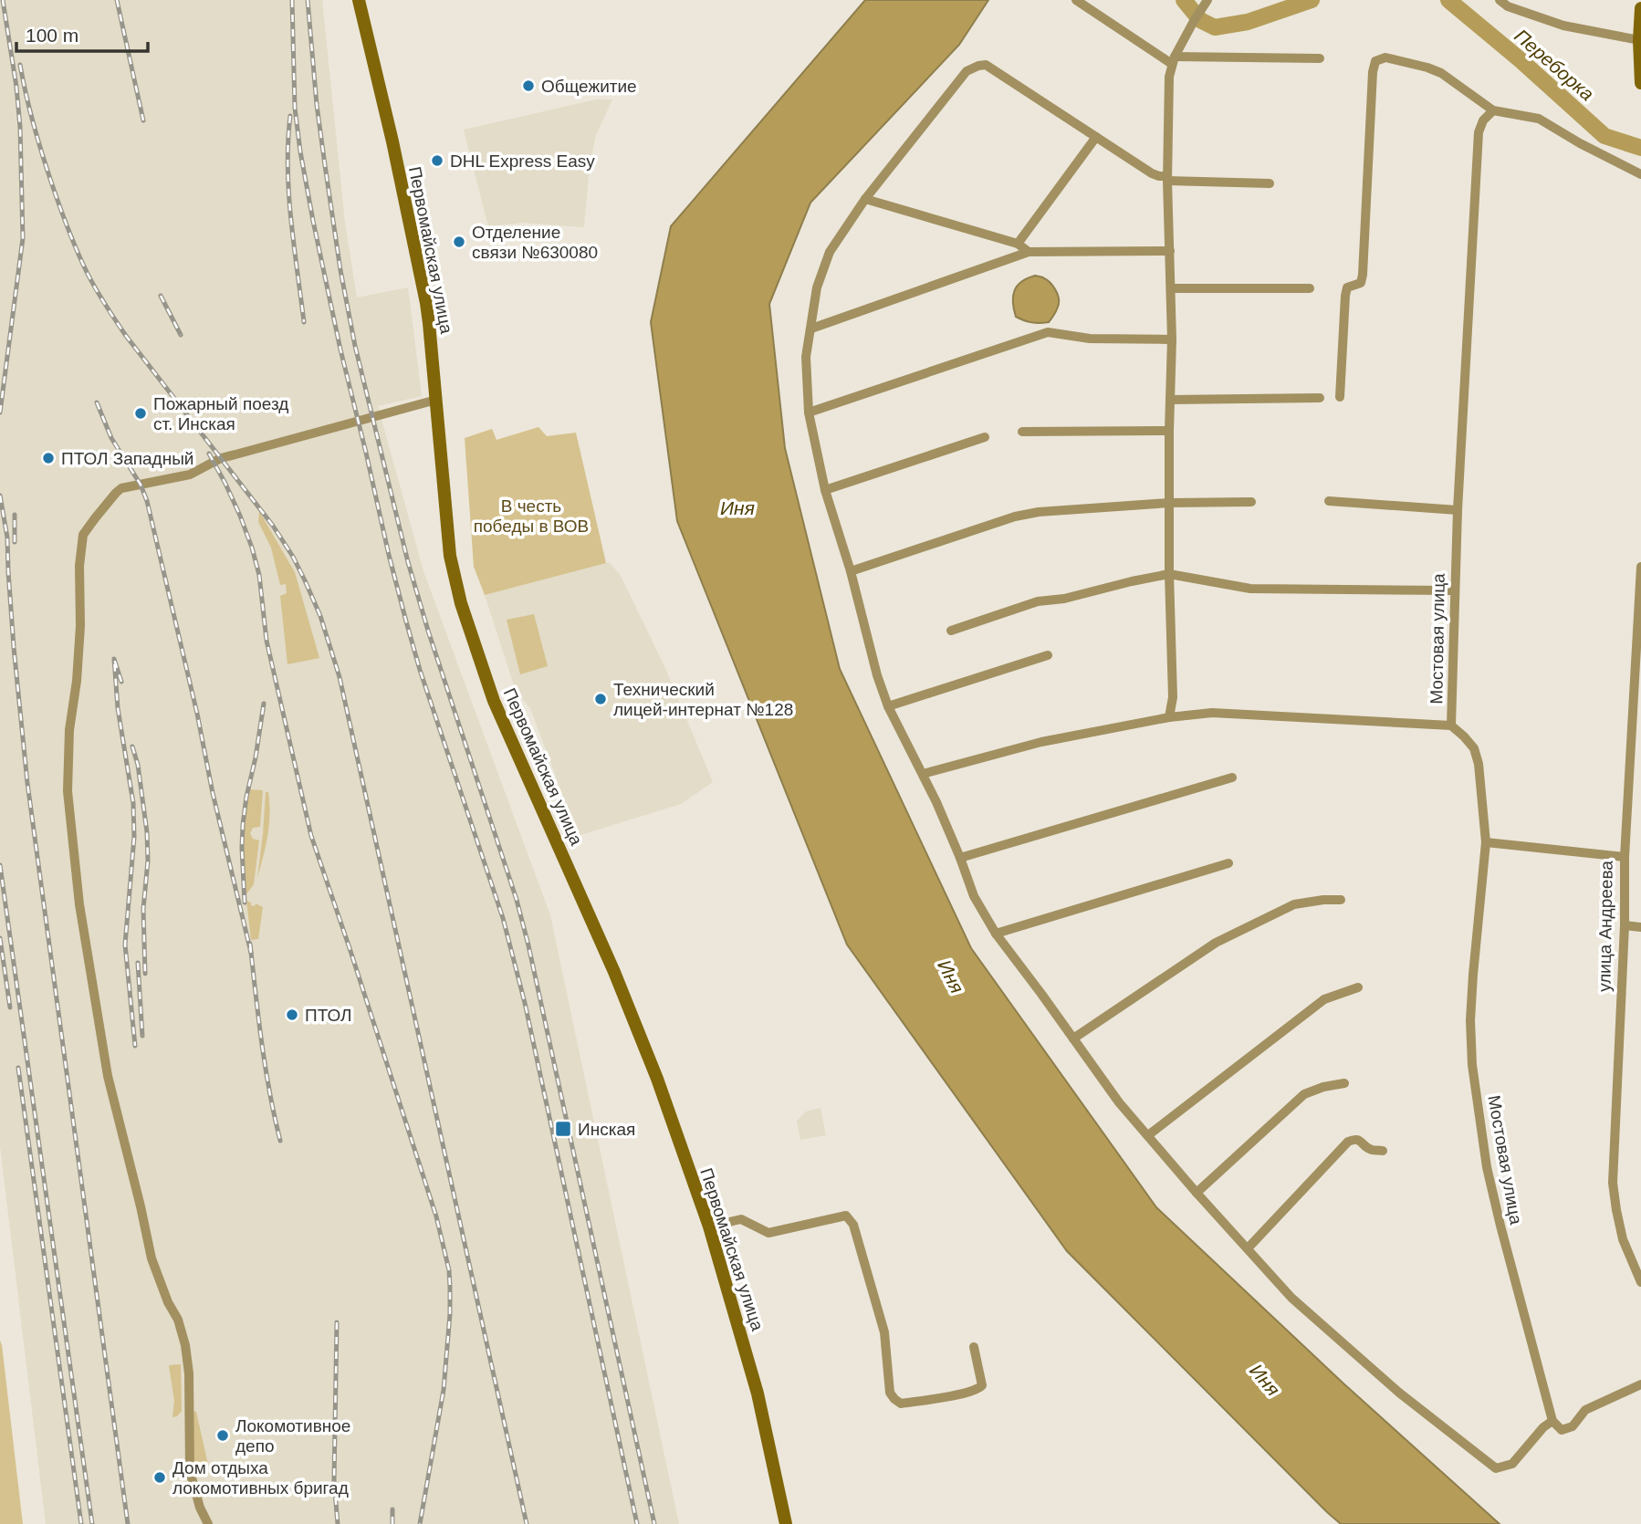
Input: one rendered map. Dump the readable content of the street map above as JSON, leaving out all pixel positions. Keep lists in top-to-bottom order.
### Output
{
  "streets": {
    "main road": ["Первомайская улица"],
    "street": ["Мостовая улица", "улица Андреева"]
  },
  "water": ["Переборка", "Иня"],
  "parks": ["В честь победы в ВОВ"],
  "places": {
    "other": [
      "Общежитие",
      "DHL Express Easy",
      "Отделение связи №630080",
      "Пожарный поезд ст. Инская",
      "ПТОЛ Западный",
      "Технический лицей-интернат №128",
      "ПТОЛ",
      "Локомотивное депо",
      "Дом отдыха локомотивных бригад"
    ],
    "transit": ["Инская"]
  },
  "scale_bar": "100 m"
}
